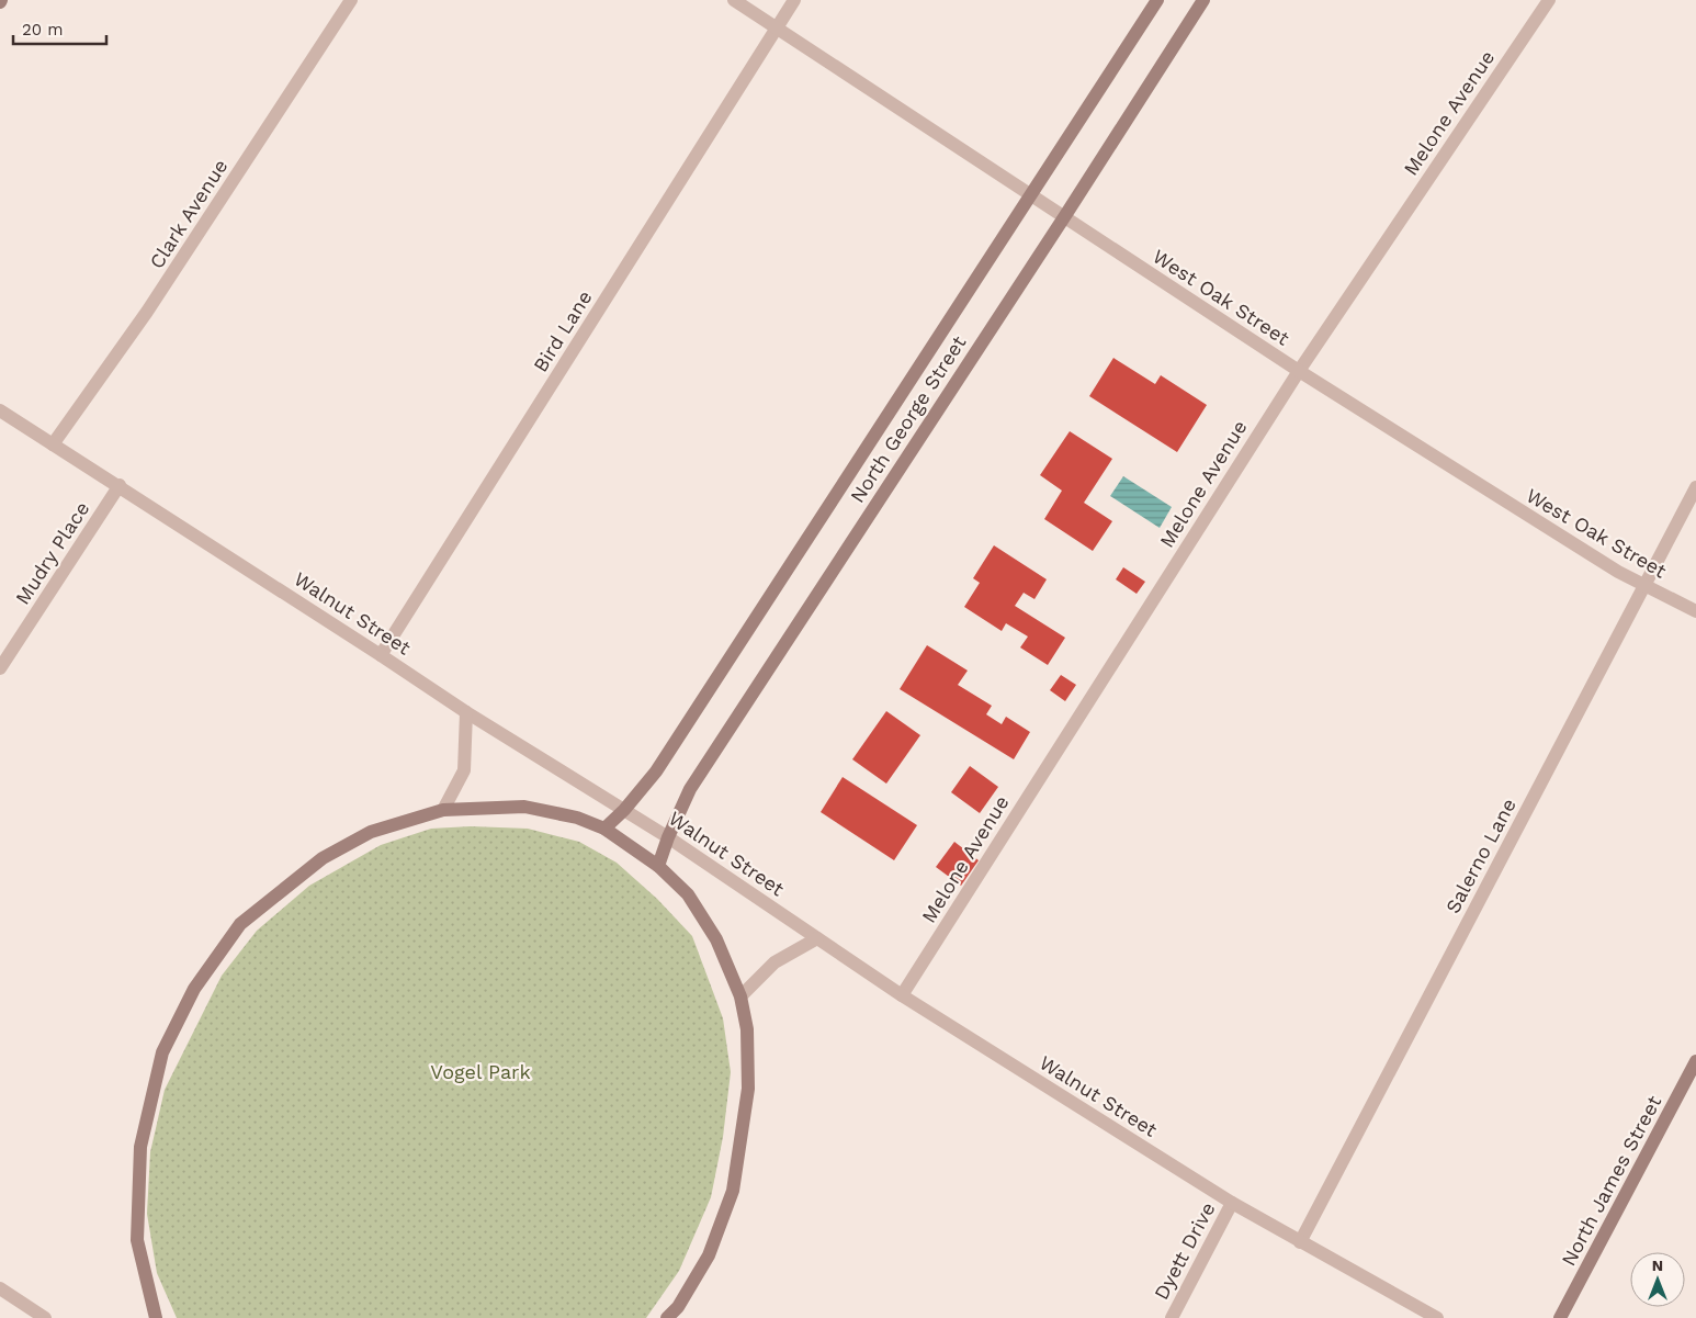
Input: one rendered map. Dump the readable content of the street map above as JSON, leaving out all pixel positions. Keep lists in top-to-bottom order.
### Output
{
  "streets": {
    "street": [
      "Melone Avenue",
      "Clark Avenue",
      "West Oak Street",
      "Bird Lane",
      "North George Street",
      "Mudry Place",
      "Walnut Street",
      "Salerno Lane",
      "North James Street",
      "Dyett Drive"
    ]
  },
  "crossings": [
    ["Melone Avenue", "West Oak Street"],
    ["Melone Avenue", "Walnut Street"],
    ["Clark Avenue", "Walnut Street"],
    ["West Oak Street", "Bird Lane"],
    ["West Oak Street", "North George Street"],
    ["West Oak Street", "Salerno Lane"],
    ["Bird Lane", "Walnut Street"],
    ["North George Street", "Walnut Street"],
    ["Mudry Place", "Walnut Street"],
    ["Walnut Street", "Salerno Lane"],
    ["Walnut Street", "Dyett Drive"]
  ],
  "parks": ["Vogel Park"],
  "scale_bar": "20 m",
  "north": "top"
}
